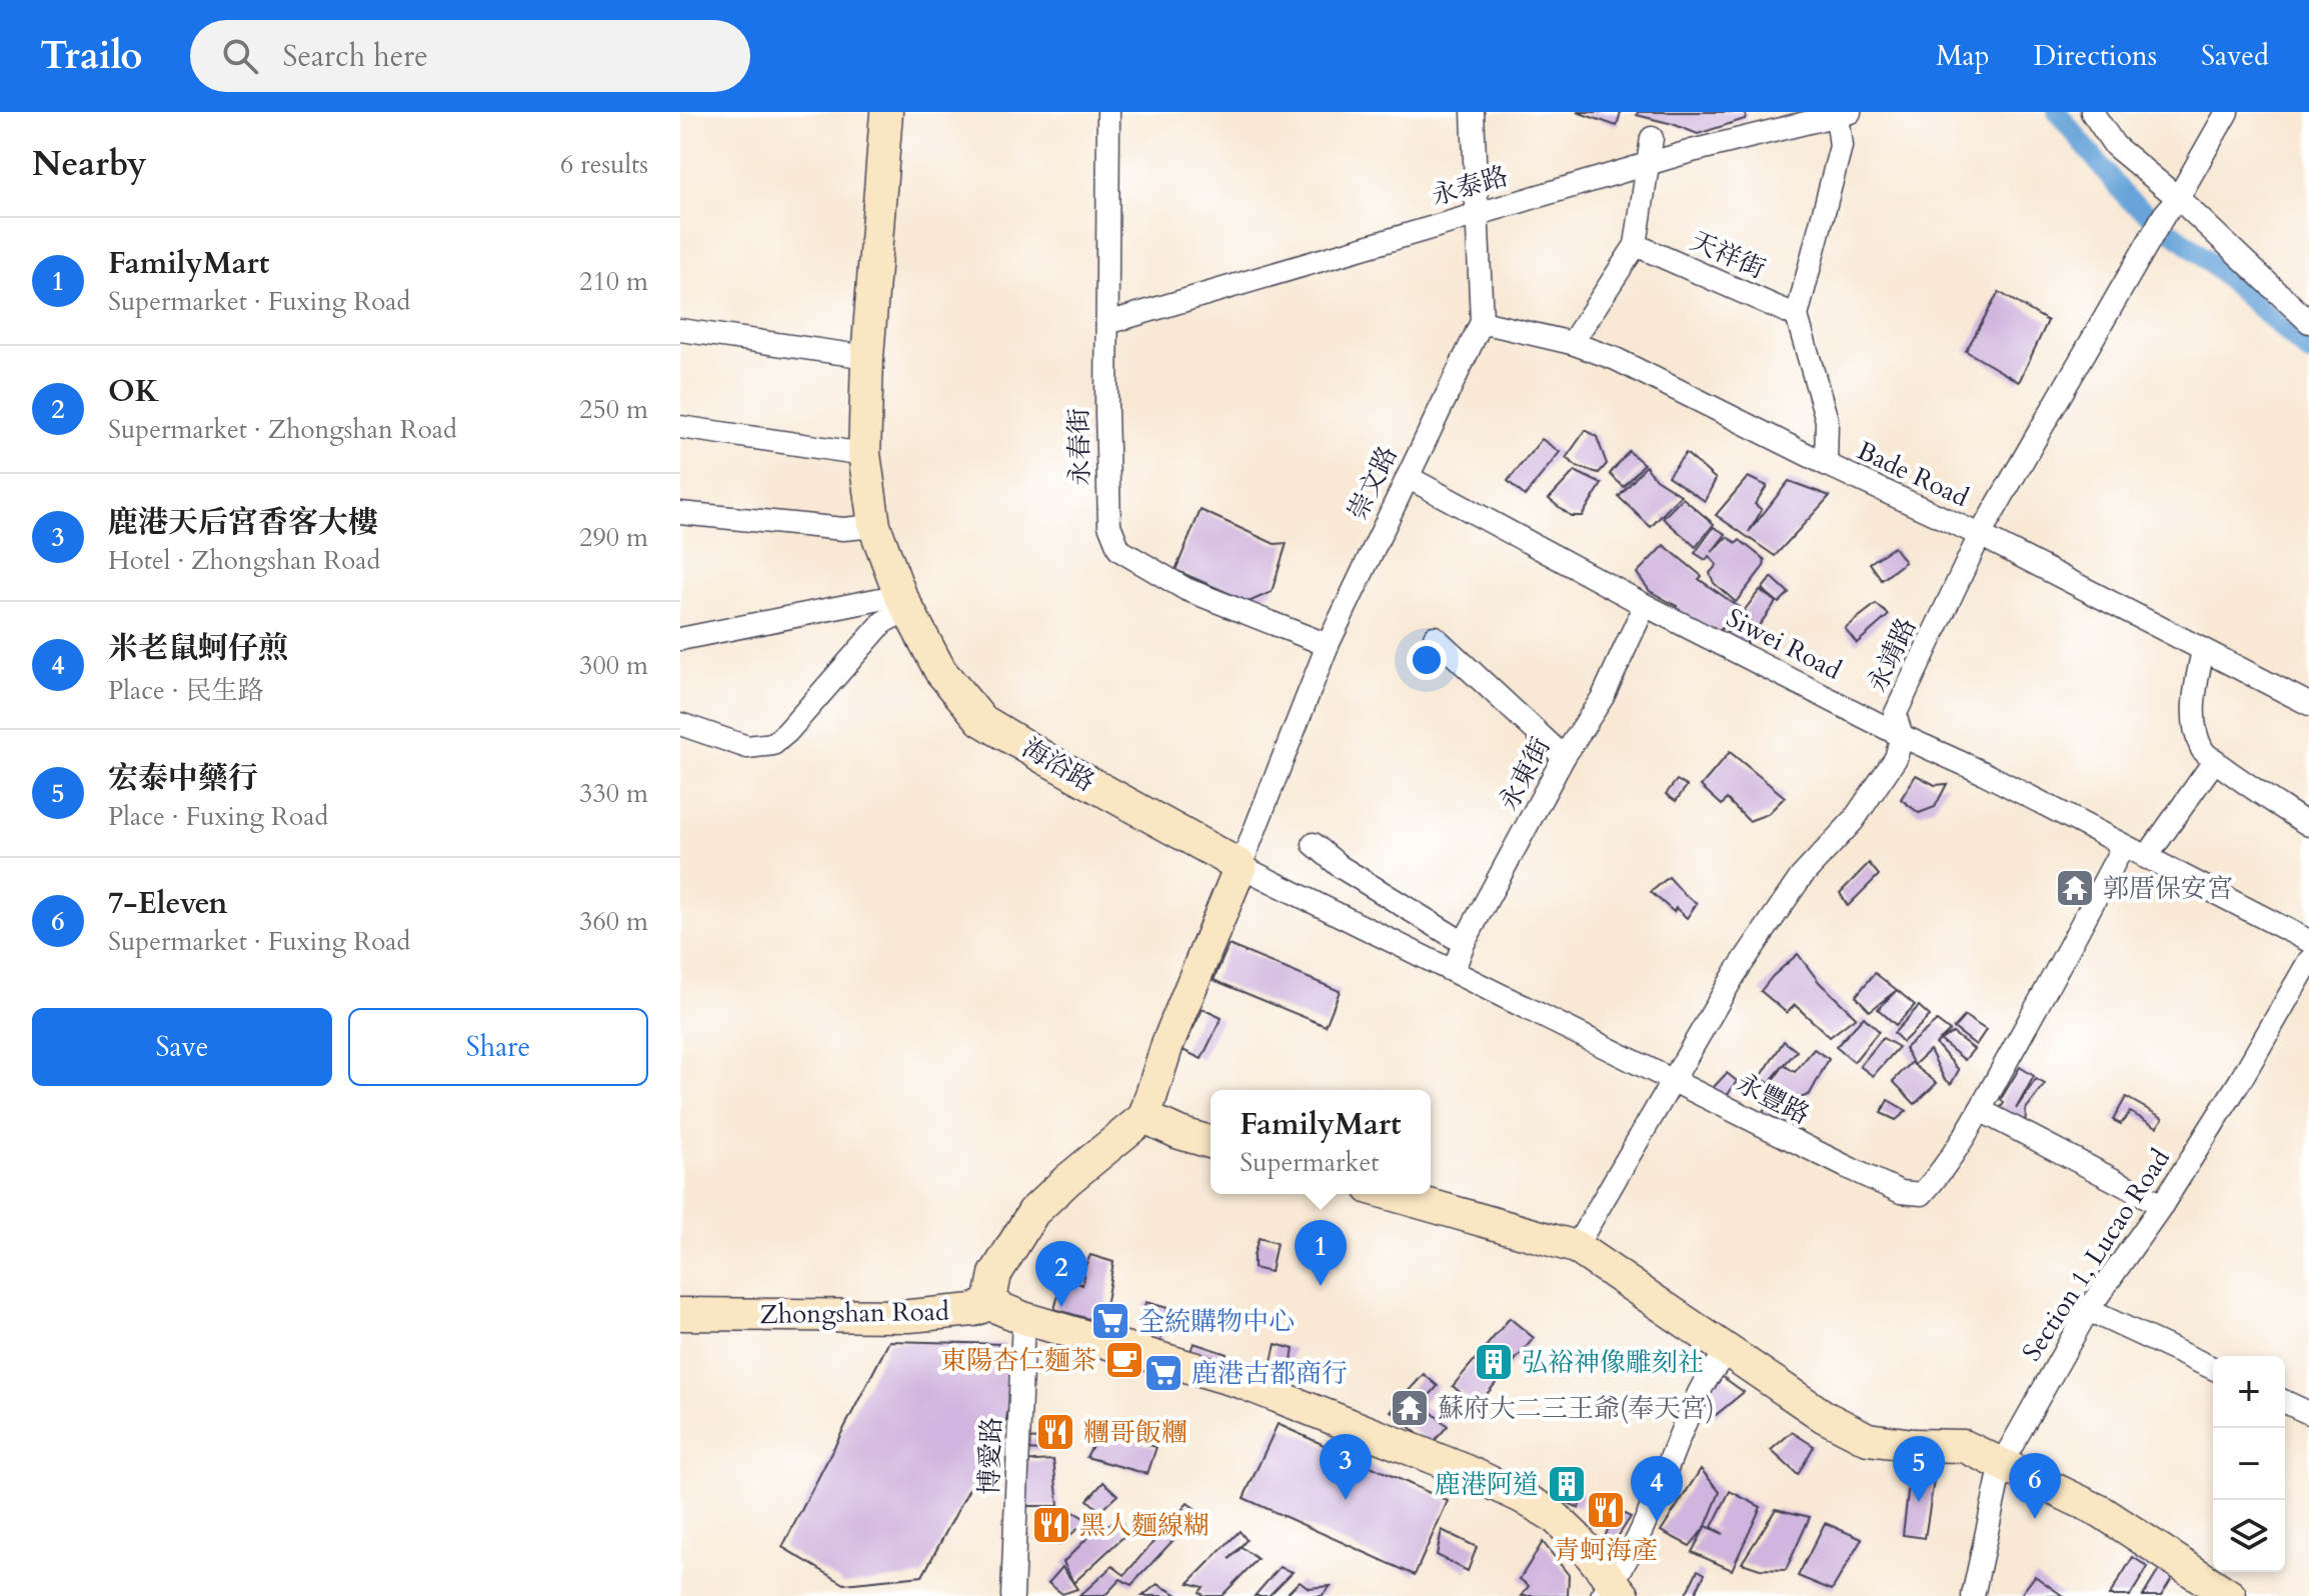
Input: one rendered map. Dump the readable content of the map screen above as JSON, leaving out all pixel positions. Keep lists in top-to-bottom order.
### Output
{
  "streets": {
    "street": [
      "永泰路",
      "天祥街",
      "永春街",
      "Bade Road",
      "崇文路",
      "Siwei Road",
      "永靖路",
      "海浴路",
      "永東街",
      "永豐路",
      "Section 1, Lucao Road",
      "Zhongshan Road",
      "博愛路"
    ]
  },
  "crossings": [
    ["永泰路", "永春街"],
    ["永泰路", "崇文路"],
    ["永春街", "崇文路"],
    ["Bade Road", "崇文路"],
    ["Bade Road", "永靖路"],
    ["崇文路", "Siwei Road"],
    ["崇文路", "海浴路"],
    ["崇文路", "永豐路"],
    ["Siwei Road", "永靖路"],
    ["Siwei Road", "永東街"],
    ["Siwei Road", "永豐路"],
    ["永靖路", "永豐路"],
    ["海浴路", "永豐路"],
    ["永東街", "永豐路"]
  ],
  "places": {
    "temple": ["郭厝保安宮", "蘇府大二三王爺(奉天宮)"],
    "supermarket": ["全統購物中心", "鹿港古都商行"],
    "cafe": ["東陽杏仁麵茶"],
    "building": ["弘裕神像雕刻社", "鹿港阿道"],
    "restaurant": ["糰哥飯糰", "青蚵海產", "黑人麵線糊"]
  },
  "page": {
    "header": "Trailo",
    "search": "Search here",
    "nav": ["Map", "Directions", "Saved"],
    "heading": ["Nearby", "6 results"],
    "list": [
      {
        "mark": "1",
        "name": "FamilyMart",
        "note": "Supermarket · Fuxing Road",
        "value": "210 m"
      },
      {
        "mark": "2",
        "name": "OK",
        "note": "Supermarket · Zhongshan Road",
        "value": "250 m"
      },
      {
        "mark": "3",
        "name": "鹿港天后宮香客大樓",
        "note": "Hotel · Zhongshan Road",
        "value": "290 m"
      },
      {
        "mark": "4",
        "name": "米老鼠蚵仔煎",
        "note": "Place · 民生路",
        "value": "300 m"
      },
      {
        "mark": "5",
        "name": "宏泰中藥行",
        "note": "Place · Fuxing Road",
        "value": "330 m"
      },
      {
        "mark": "6",
        "name": "7-Eleven",
        "note": "Supermarket · Fuxing Road",
        "value": "360 m"
      }
    ],
    "buttons": ["Save", "Share"],
    "popup": ["FamilyMart", "Supermarket"],
    "pins": [
      "1",
      "2",
      "3",
      "5",
      "6",
      "4"
    ],
    "map_buttons": ["+", "−"]
  }
}
